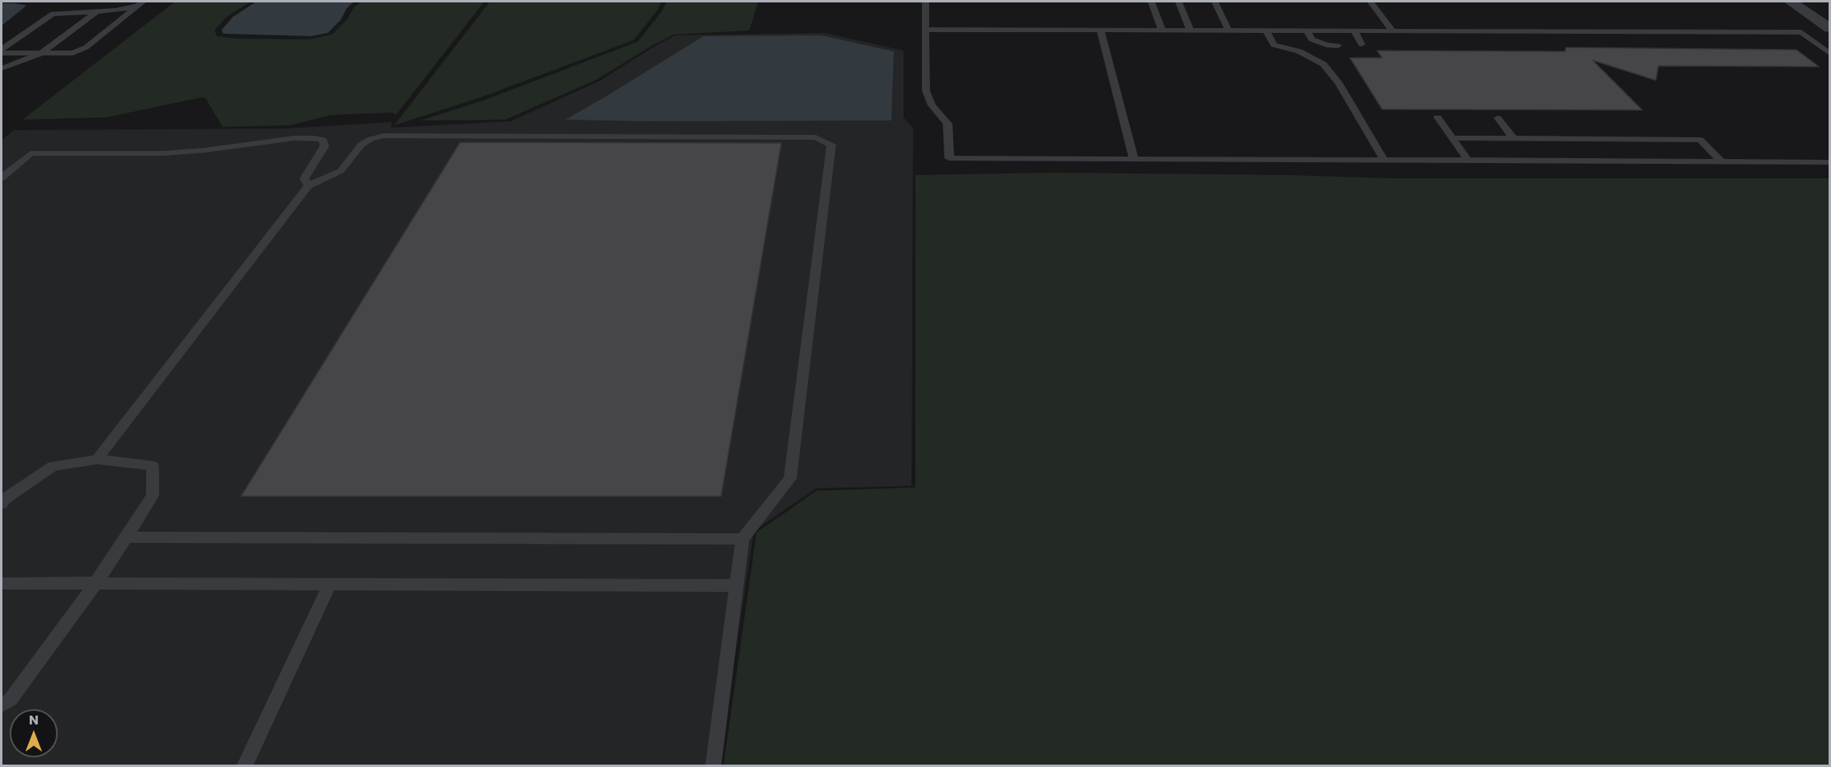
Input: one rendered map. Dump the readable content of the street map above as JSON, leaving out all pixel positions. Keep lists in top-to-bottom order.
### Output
{
  "north": "top"
}
